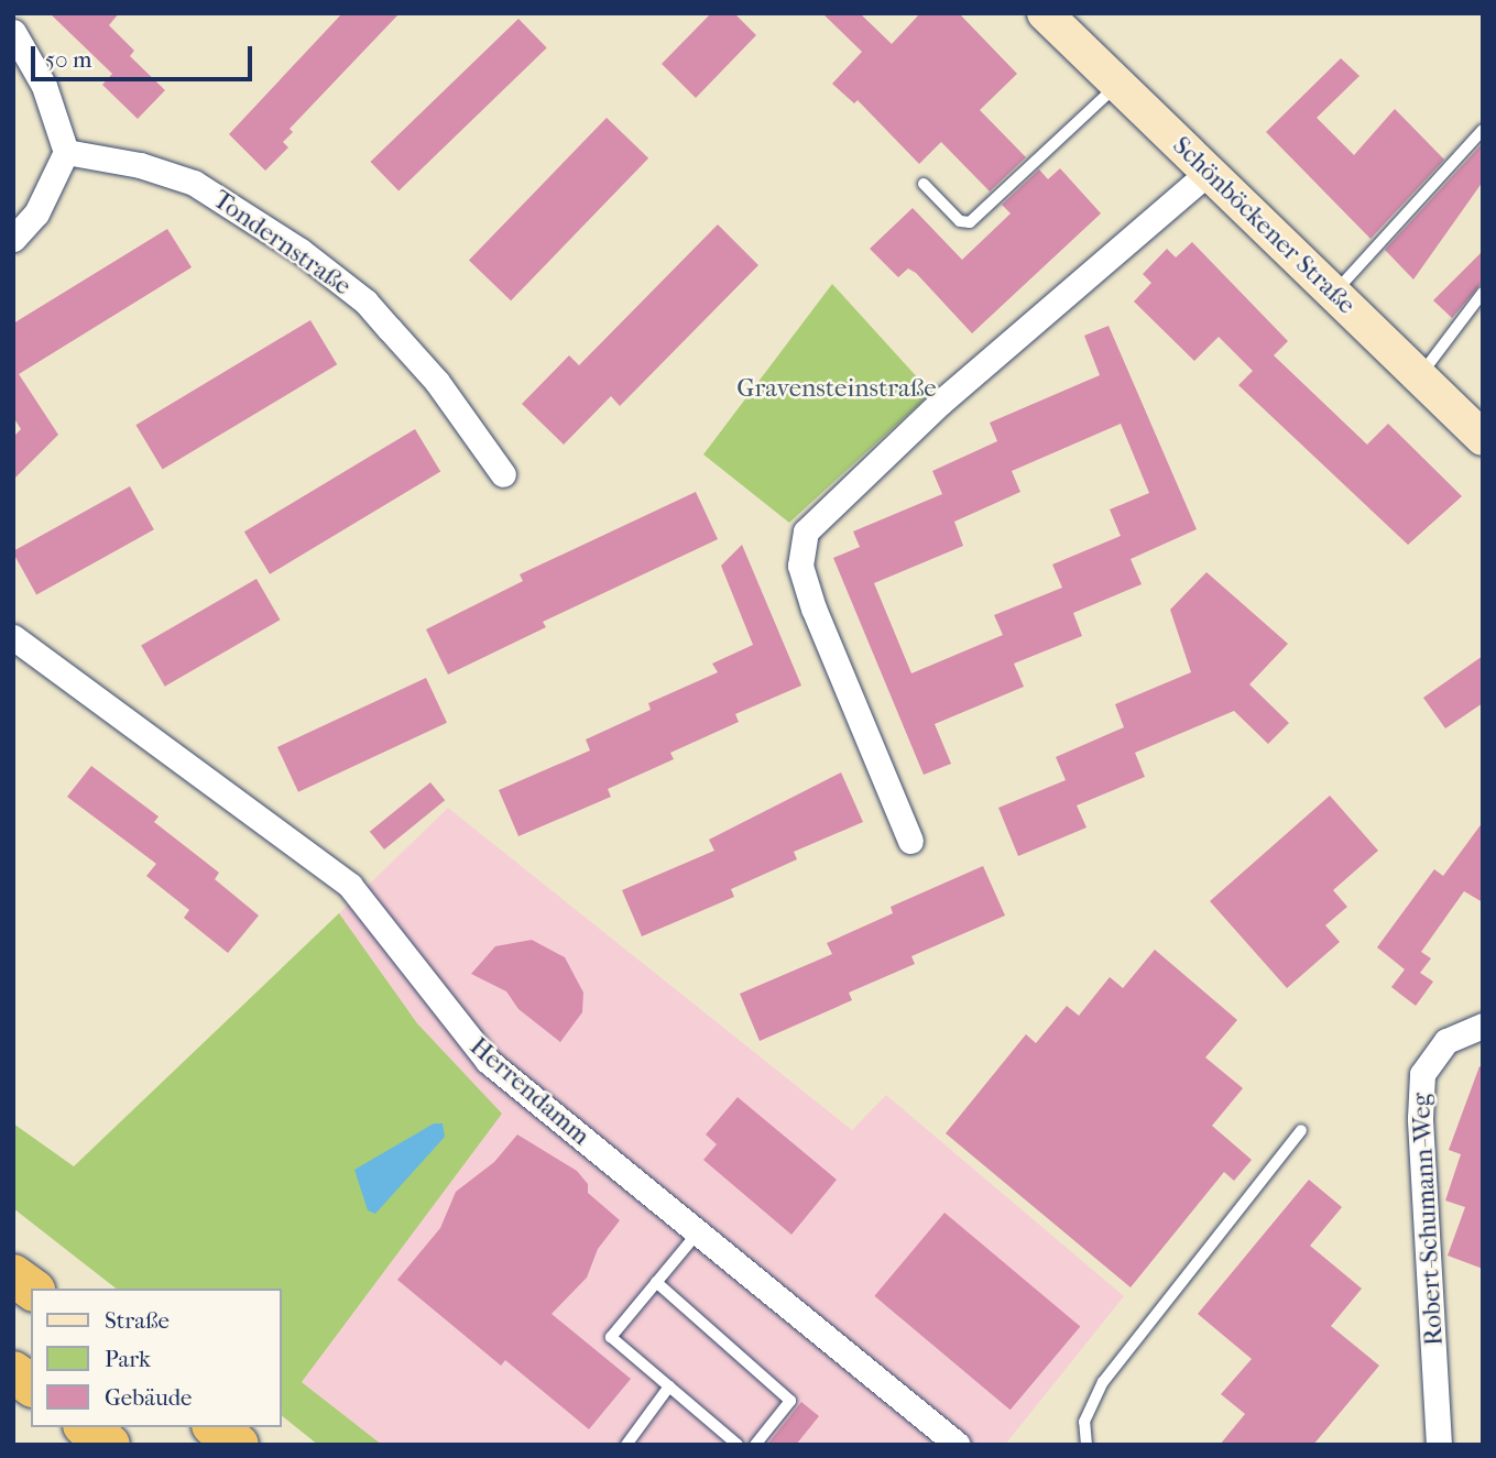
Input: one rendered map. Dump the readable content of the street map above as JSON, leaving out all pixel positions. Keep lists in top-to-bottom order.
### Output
{
  "streets": {
    "main road": ["Schönböckener Straße"],
    "street": ["Tondernstraße", "Herrendamm", "Robert-Schumann-Weg"]
  },
  "parks": ["Gravensteinstraße"],
  "legend": ["Straße", "Park", "Gebäude"],
  "scale_bar": "50 m"
}
